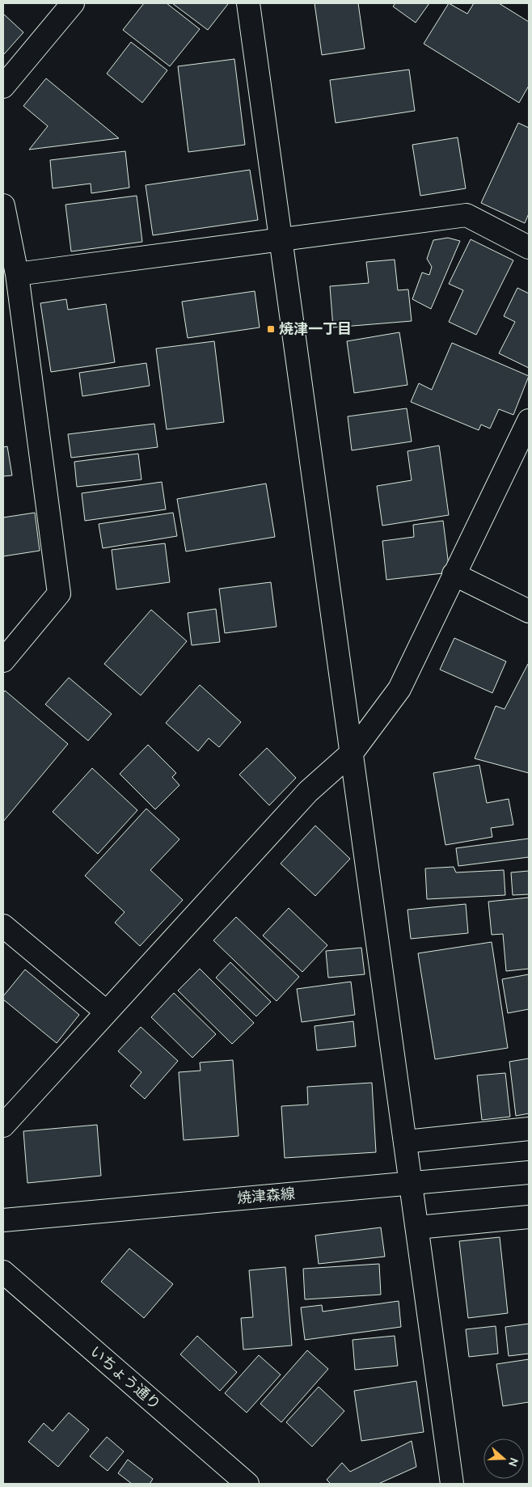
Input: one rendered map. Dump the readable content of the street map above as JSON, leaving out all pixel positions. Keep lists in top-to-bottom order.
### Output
{
  "streets": {
    "street": ["焼津森線", "いちょう通り"]
  },
  "places": {
    "transit": ["焼津一丁目"]
  },
  "north": "right"
}
